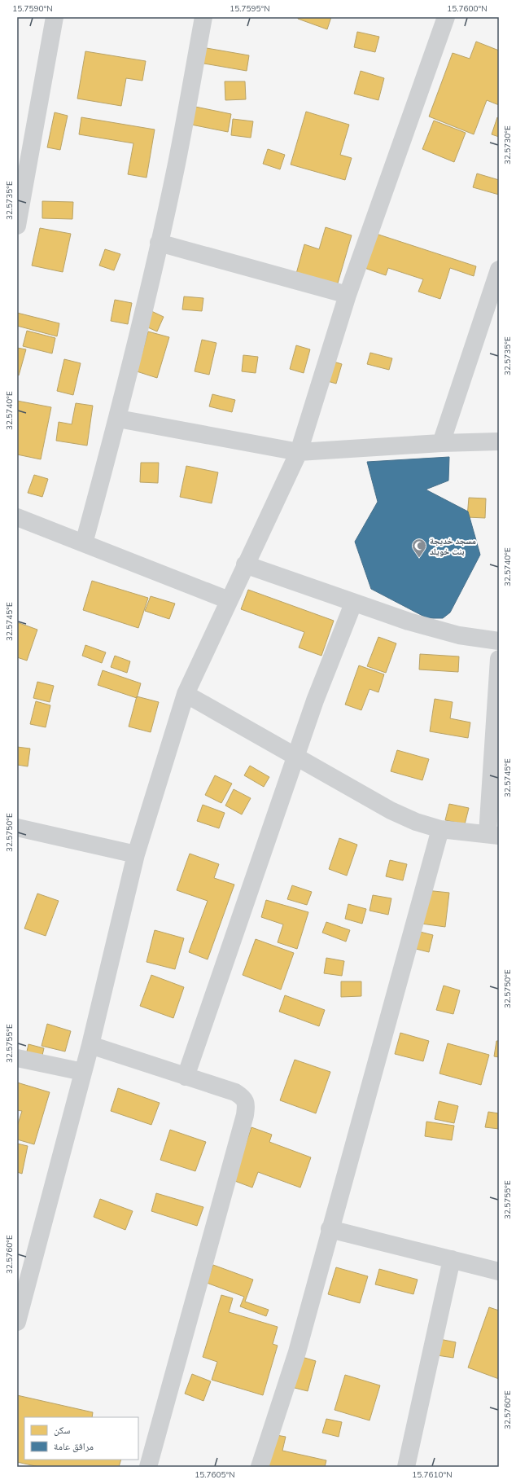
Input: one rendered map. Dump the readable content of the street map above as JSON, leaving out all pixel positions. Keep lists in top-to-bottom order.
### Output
{
  "places": {
    "mosque": ["مسجد خديجة بنت خويلد"]
  },
  "legend": ["سكن", "مرافق عامة"],
  "coordinates": [
    "15.7590°N",
    "15.7595°N",
    "15.7600°N",
    "32.5730°E",
    "32.5735°E",
    "32.5740°E",
    "32.5745°E",
    "32.5750°E",
    "32.5755°E",
    "32.5760°E",
    "15.7605°N",
    "15.7610°N"
  ]
}
